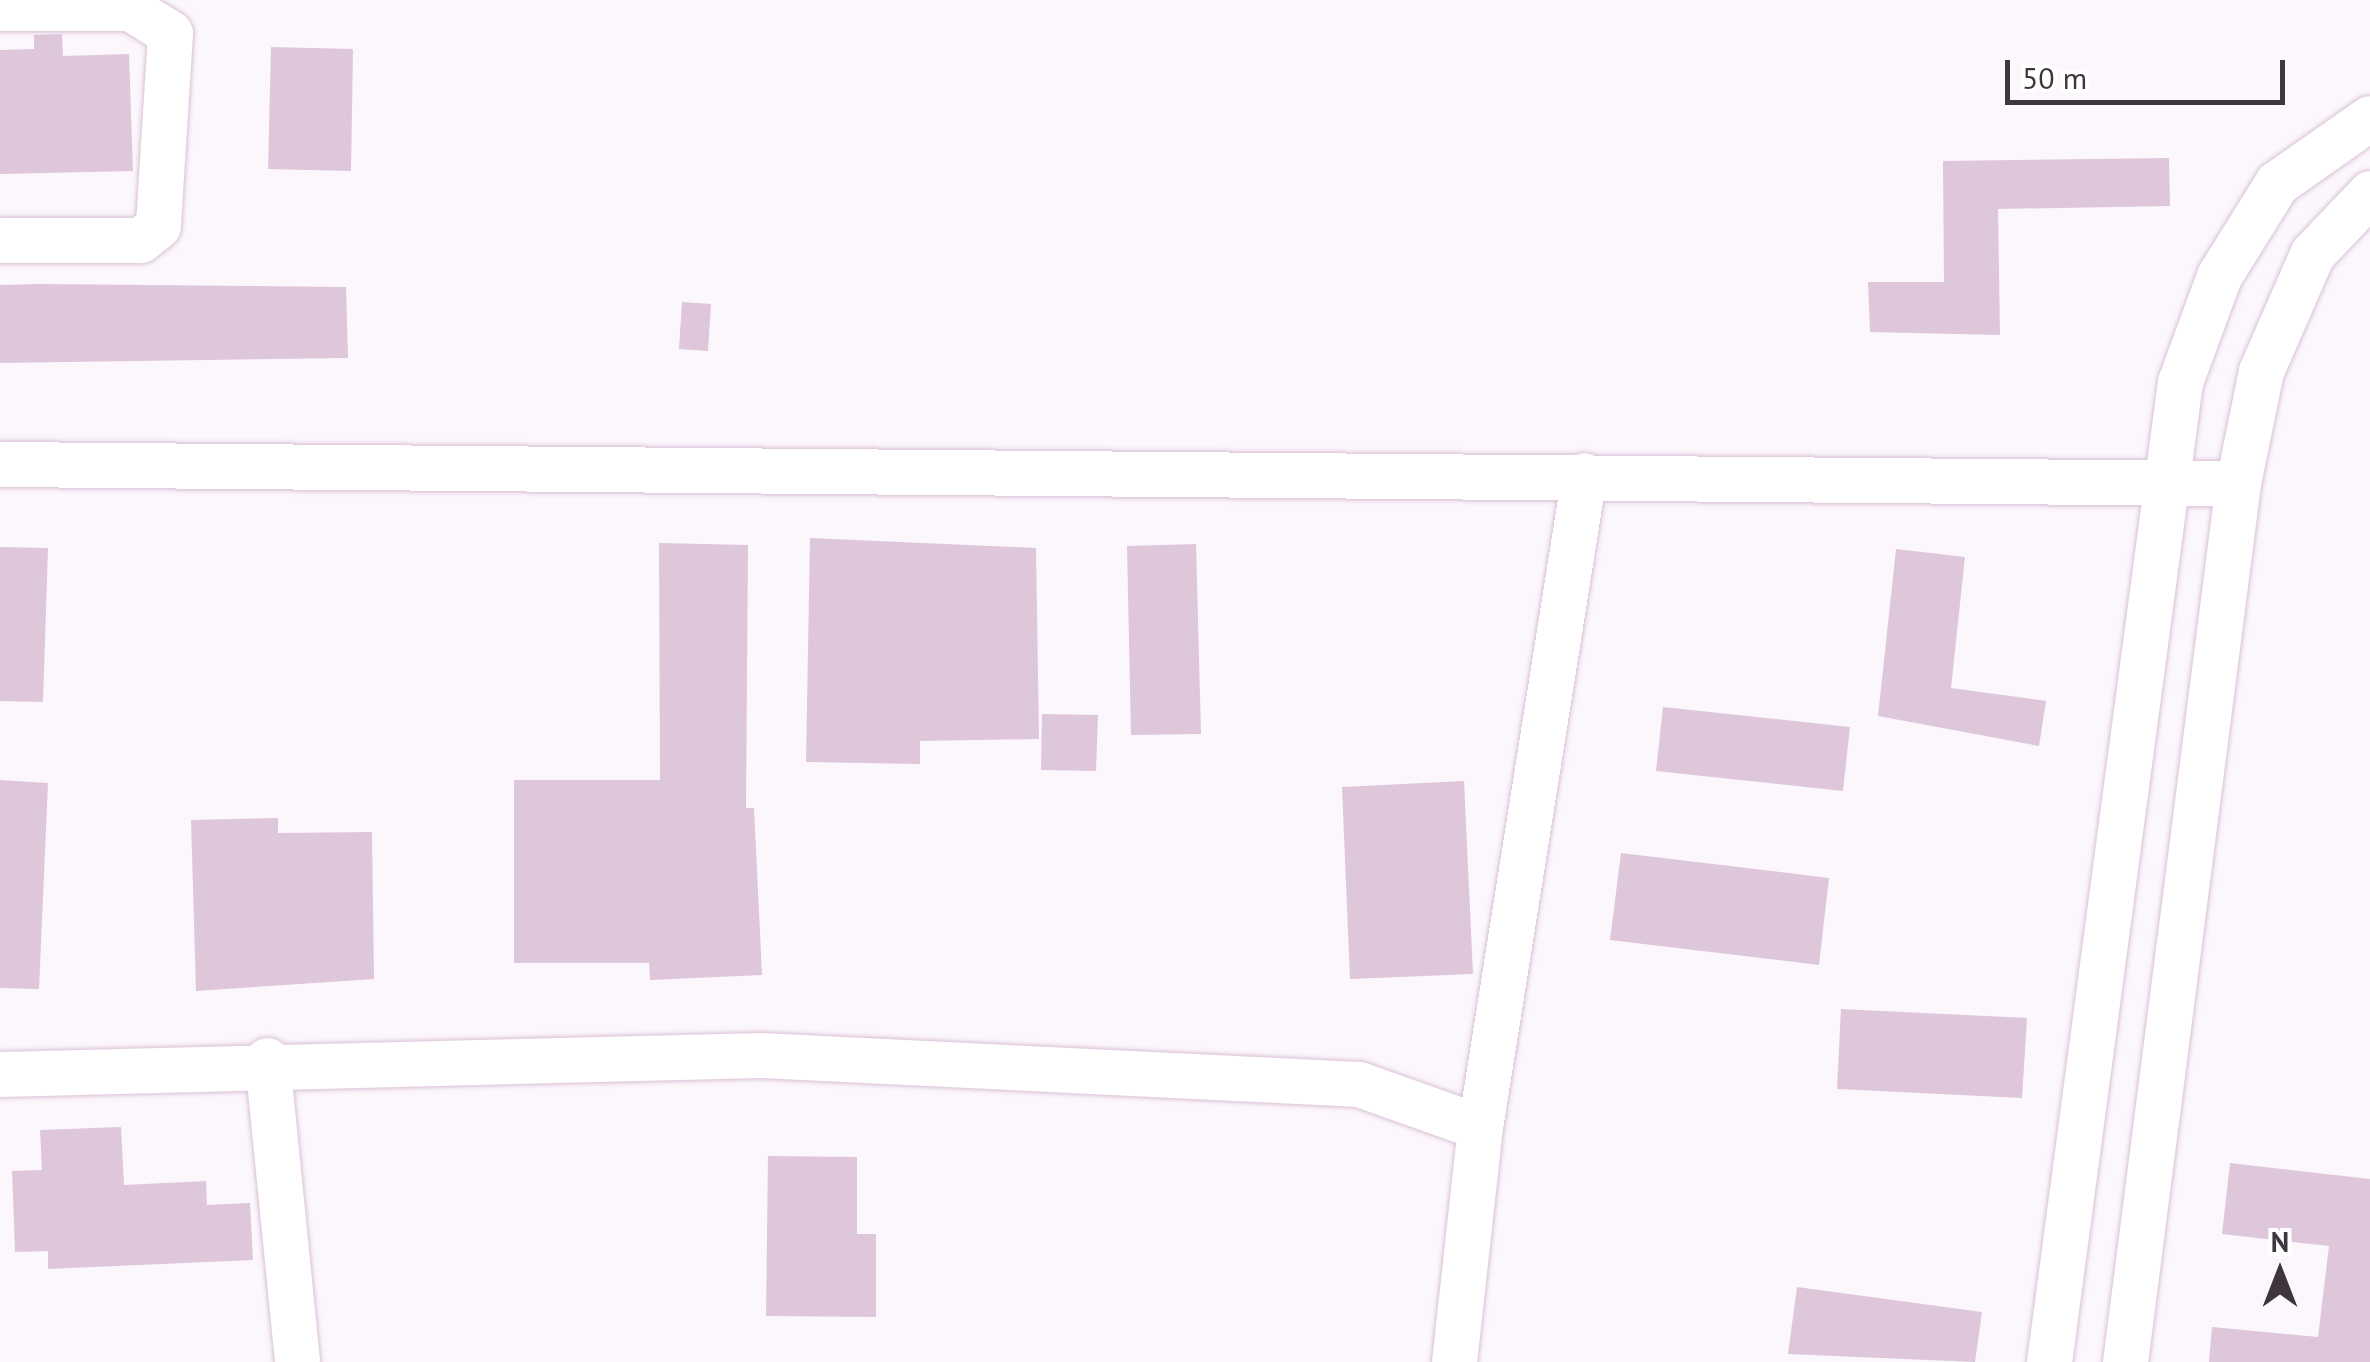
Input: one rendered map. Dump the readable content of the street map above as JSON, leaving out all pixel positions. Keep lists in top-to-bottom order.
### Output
{
  "scale_bar": "50 m",
  "north": "top"
}
